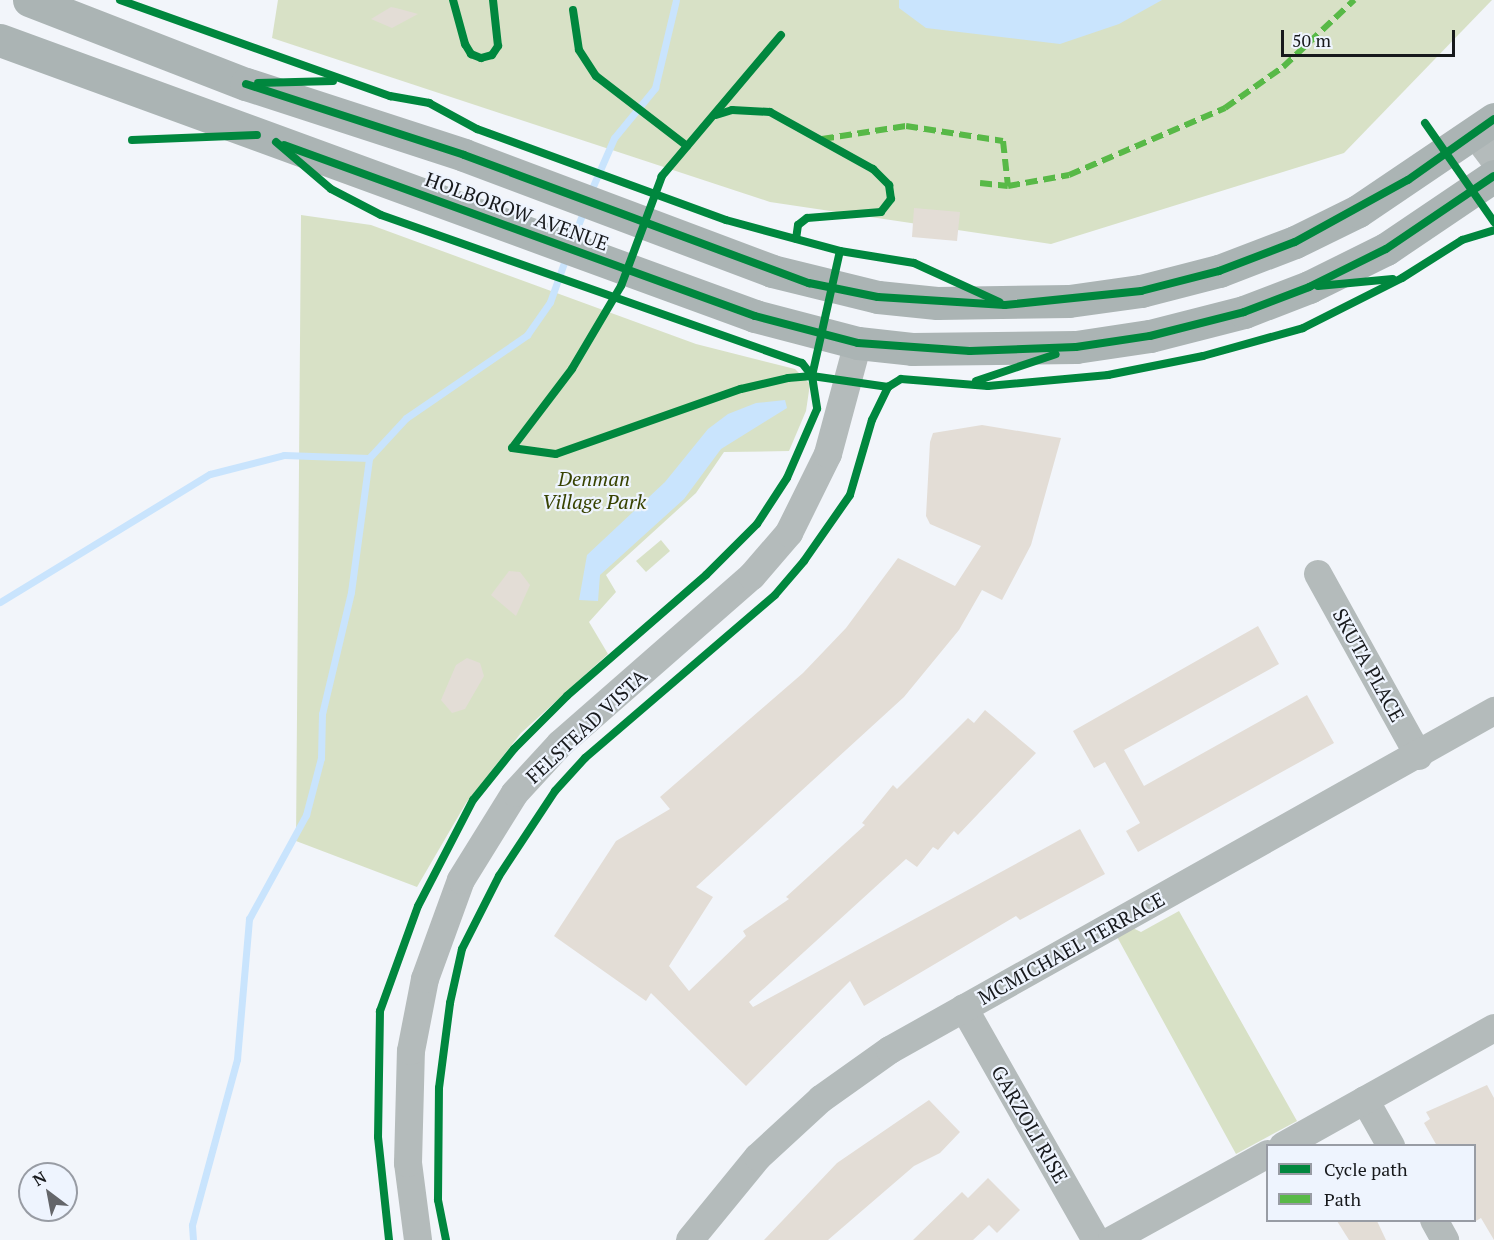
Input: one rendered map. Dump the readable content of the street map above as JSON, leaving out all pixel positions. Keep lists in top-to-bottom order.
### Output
{
  "streets": {
    "main road": ["HOLBOROW AVENUE", "FELSTEAD VISTA"],
    "street": ["SKUTA PLACE", "MCMICHAEL TERRACE", "GARZOLI RISE"]
  },
  "crossings": [
    ["HOLBOROW AVENUE", "FELSTEAD VISTA"],
    ["SKUTA PLACE", "MCMICHAEL TERRACE"],
    ["MCMICHAEL TERRACE", "GARZOLI RISE"]
  ],
  "parks": ["Denman Village Park"],
  "legend": ["Cycle path", "Path"],
  "scale_bar": "50 m",
  "north": "top left"
}
